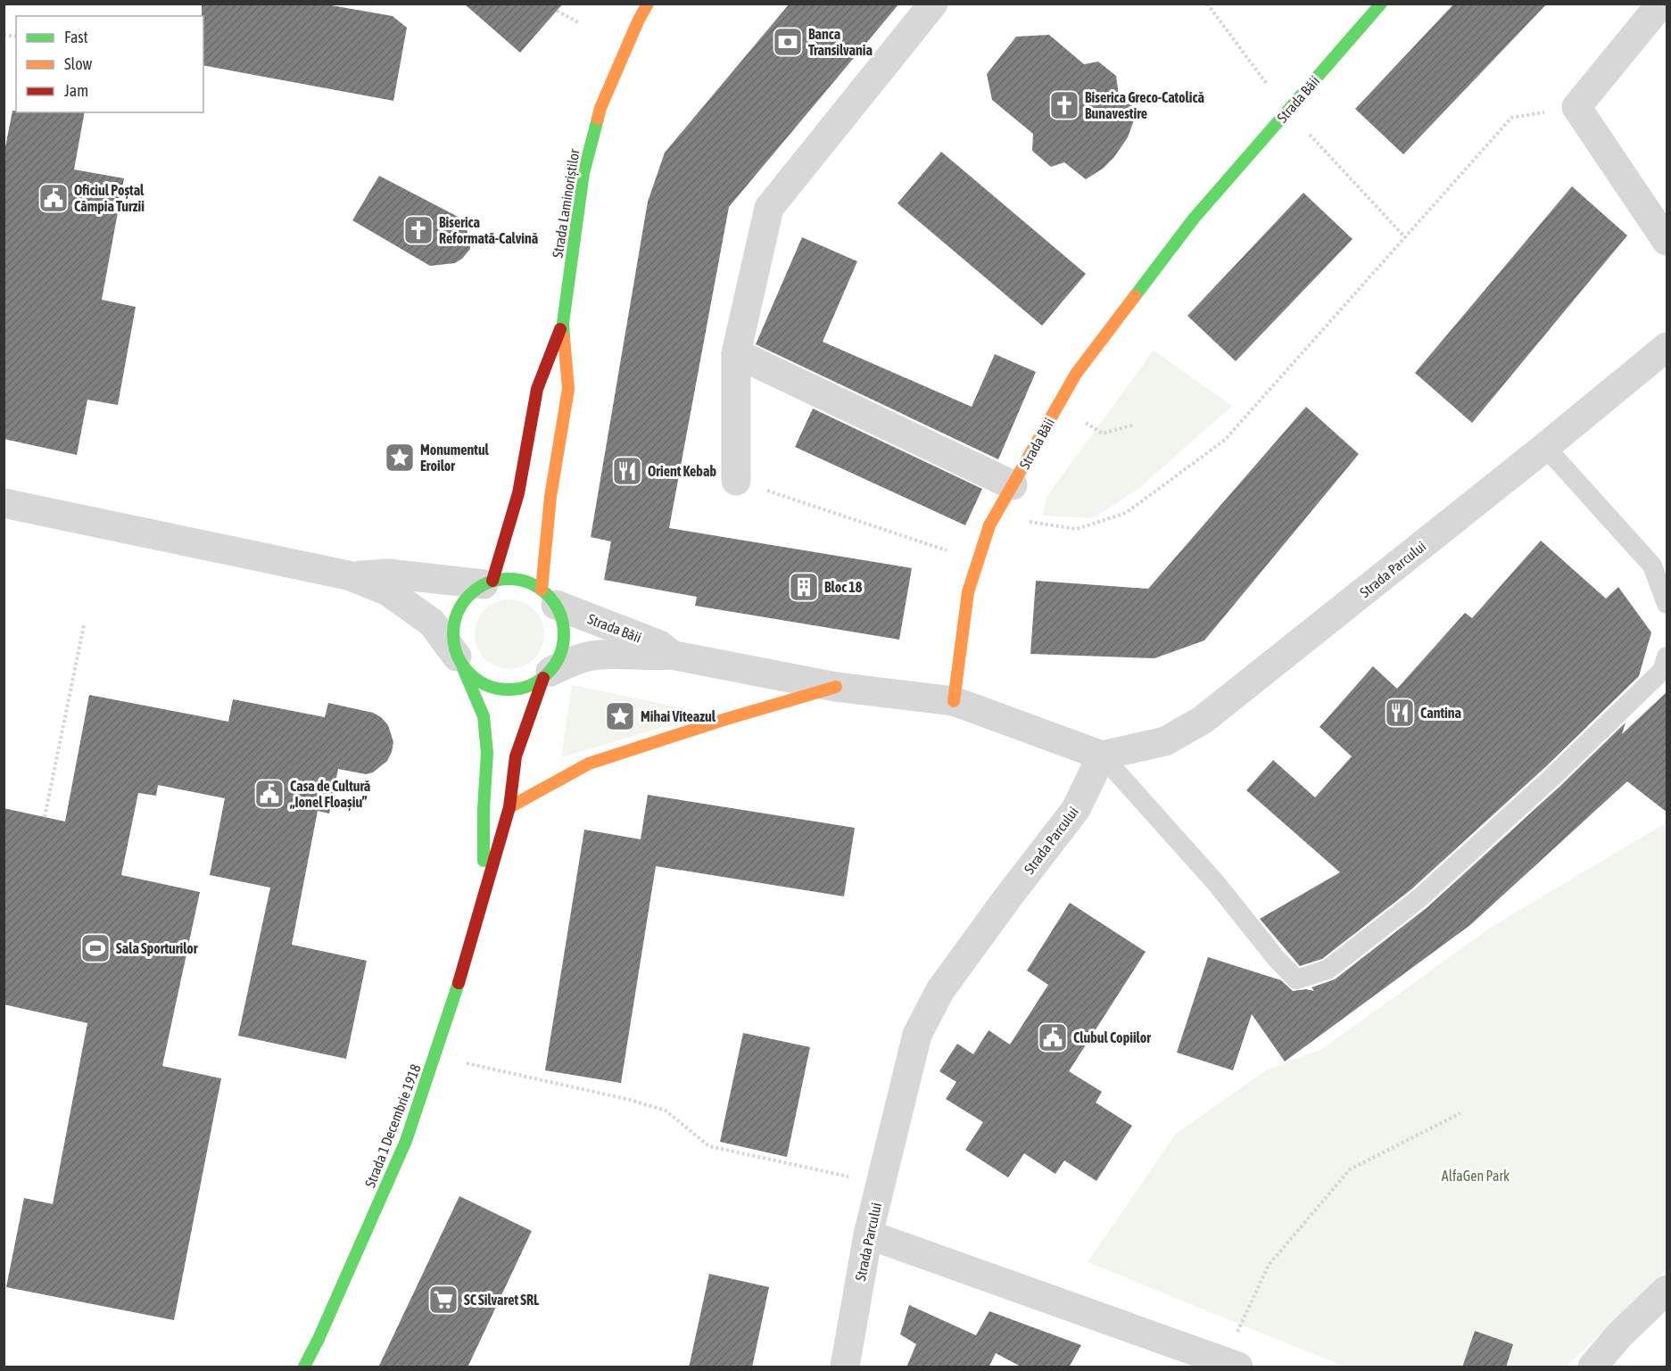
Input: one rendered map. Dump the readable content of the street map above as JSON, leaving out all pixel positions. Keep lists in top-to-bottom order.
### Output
{
  "streets": {
    "main road": ["Strada Băii", "Strada Laminoriștilor", "Strada 1 Decembrie 1918"],
    "street": ["Strada Parcului"]
  },
  "crossings": [
    ["Strada Băii", "Strada Laminoriștilor"],
    ["Strada Băii", "Strada 1 Decembrie 1918"],
    ["Strada Laminoriștilor", "Strada 1 Decembrie 1918"]
  ],
  "parks": ["AlfaGen Park"],
  "places": {
    "bank": ["Banca Transilvania"],
    "church": ["Biserica Greco-Catolică Bunavestire", "Biserica Reformată-Calvină"],
    "public building": ["Oficiul Poștal Câmpia Turzii", "Casa de Cultură „Ionel Floașiu”", "Clubul Copiilor"],
    "place": ["Monumentul Eroilor", "Mihai Viteazul"],
    "restaurant": ["Orient Kebab", "Cantina"],
    "building": ["Bloc 18"],
    "sports": ["Sala Sporturilor"],
    "supermarket": ["SC Silvaret SRL"]
  },
  "legend": ["Fast", "Slow", "Jam"]
}
